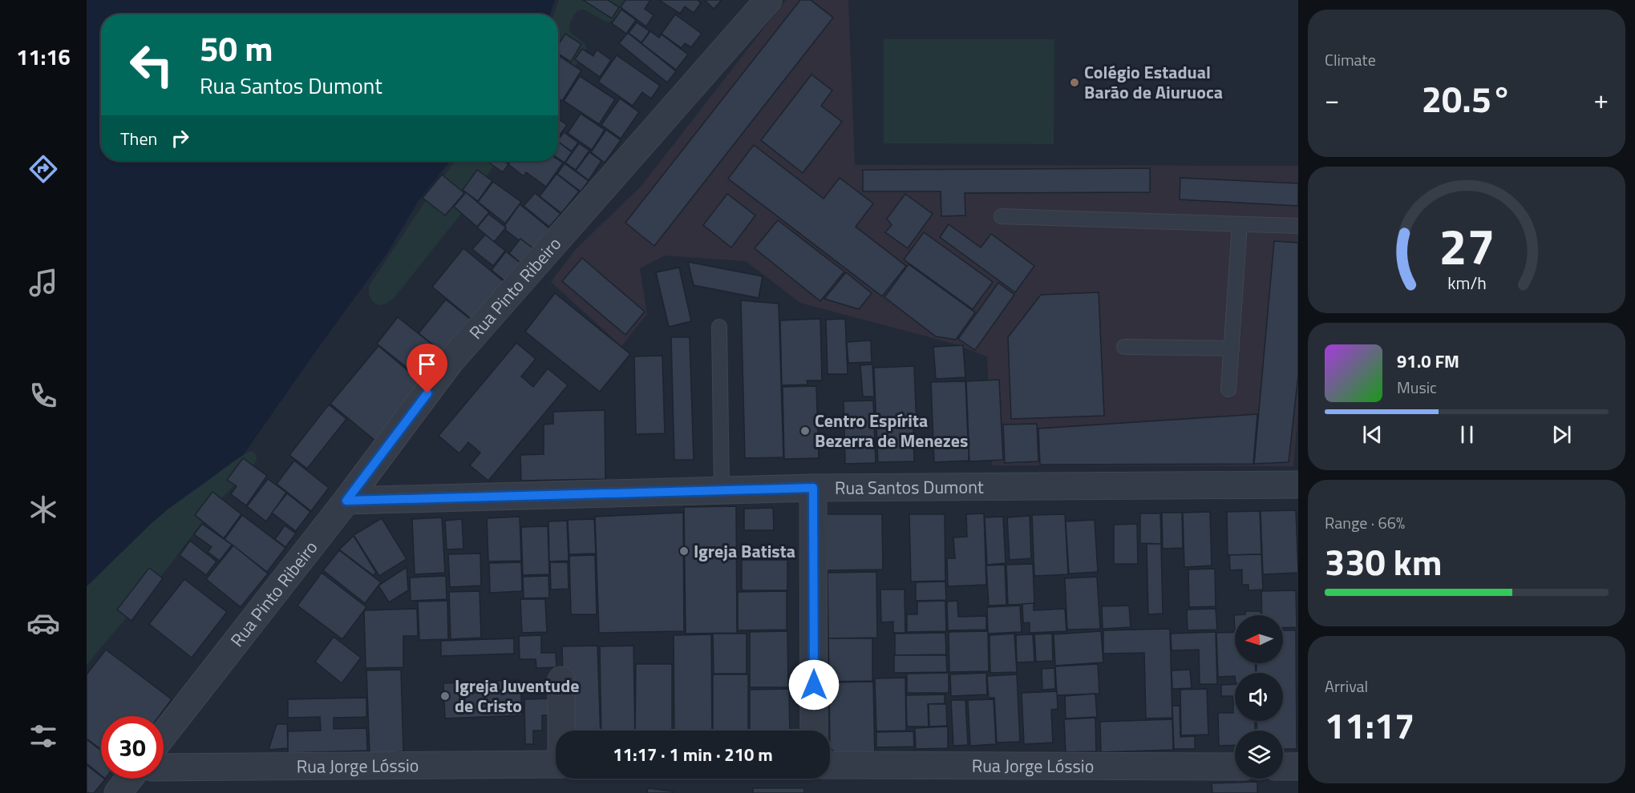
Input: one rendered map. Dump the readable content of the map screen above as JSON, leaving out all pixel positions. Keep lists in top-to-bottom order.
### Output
{
  "streets": {
    "street": ["Rua Pinto Ribeiro", "Rua Santos Dumont", "Rua Jorge Lóssio"]
  },
  "crossings": [
    ["Rua Pinto Ribeiro", "Rua Santos Dumont"]
  ],
  "places": [
    "Colégio Estadual Barão de Aiuruoca",
    "Centro Espírita Bezerra de Menezes",
    "Igreja Batista",
    "Igreja Juventude de Cristo"
  ],
  "north": "left",
  "page": {
    "tabs": "11:16",
    "tile": [
      "Climate",
      ["Range · 66%", "330 km"],
      ["Arrival", "11:17"]
    ],
    "turn": ["50 m", "Rua Santos Dumont"],
    "heat": ["−", "20.5°", "+"],
    "then": "Then",
    "song": ["91.0 FM", "Music"],
    "limit": "30",
    "trip": "11:17 · 1 min · 210 m",
    "gauge": ["27", "km/h"]
  }
}
